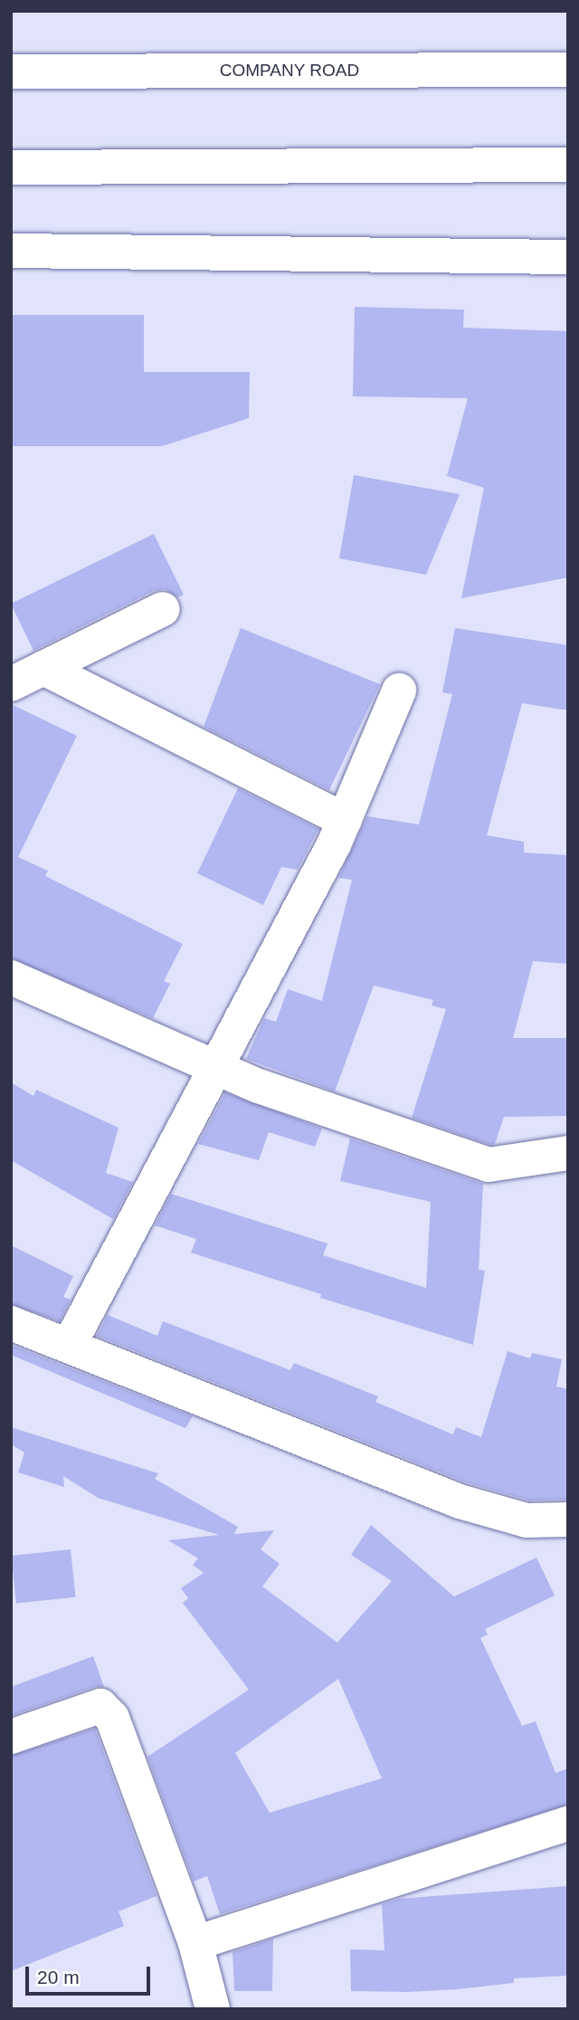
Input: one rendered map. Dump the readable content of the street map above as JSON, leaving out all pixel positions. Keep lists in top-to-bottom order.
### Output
{
  "streets": {
    "main road": ["COMPANY ROAD"]
  },
  "scale_bar": "20 m"
}
